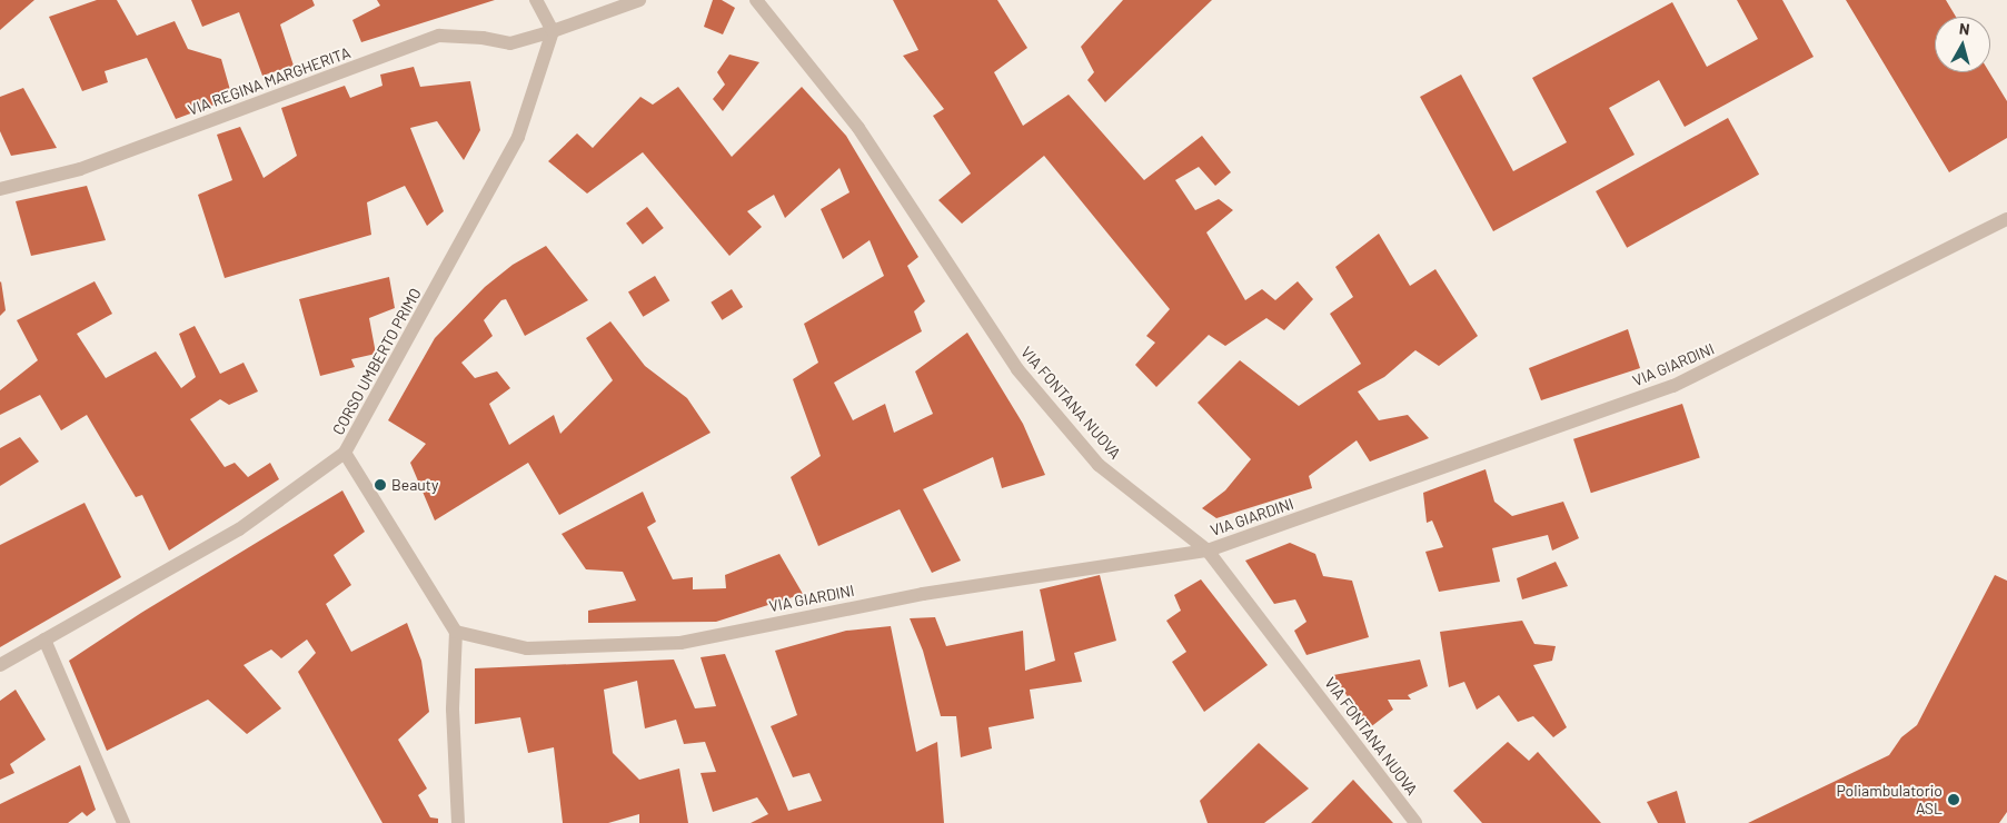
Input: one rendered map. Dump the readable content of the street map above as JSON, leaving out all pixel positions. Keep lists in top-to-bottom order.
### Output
{
  "streets": {
    "street": [
      "VIA REGINA MARGHERITA",
      "CORSO UMBERTO PRIMO",
      "VIA GIARDINI",
      "VIA FONTANA NUOVA"
    ]
  },
  "crossings": [
    ["VIA REGINA MARGHERITA", "CORSO UMBERTO PRIMO"],
    ["VIA GIARDINI", "VIA FONTANA NUOVA"]
  ],
  "places": ["Beauty", "Poliambulatorio ASL"],
  "north": "top"
}
